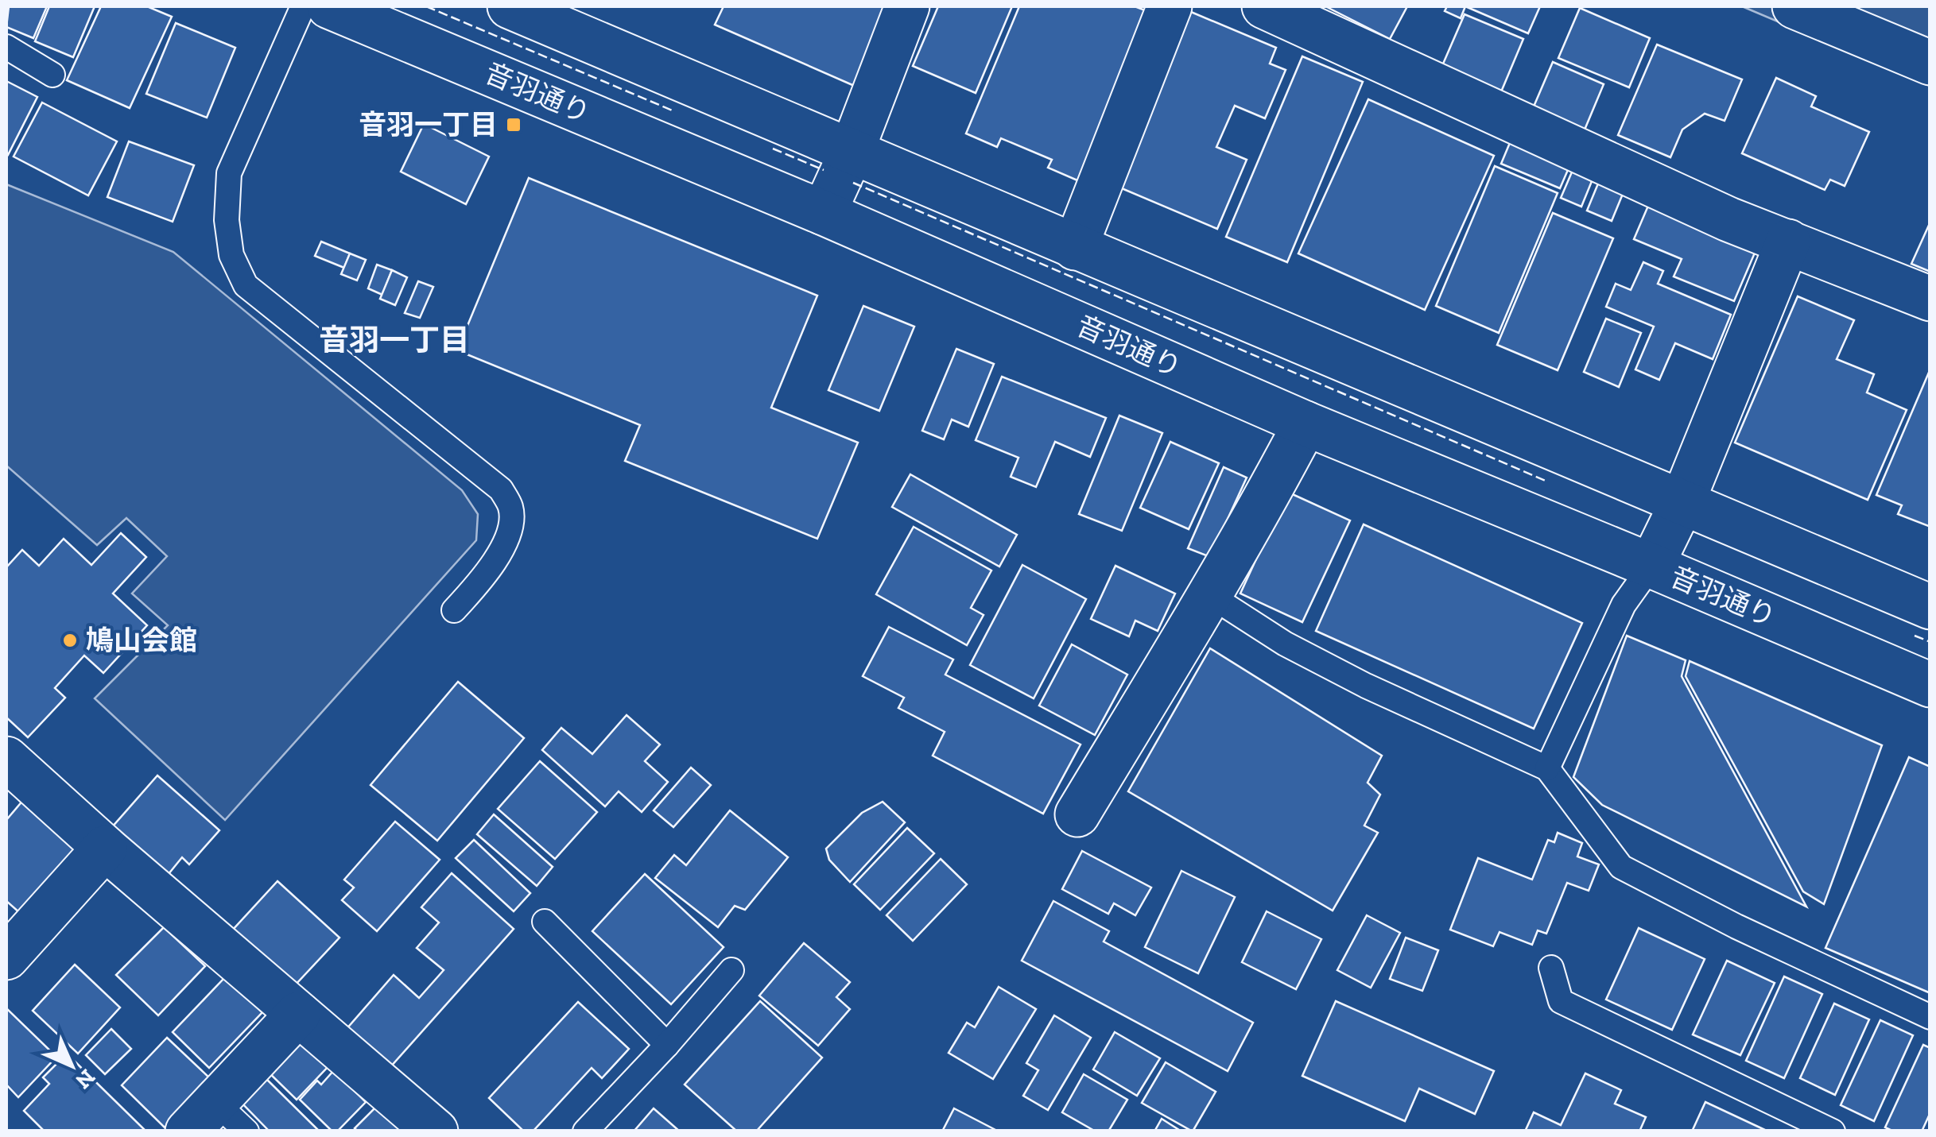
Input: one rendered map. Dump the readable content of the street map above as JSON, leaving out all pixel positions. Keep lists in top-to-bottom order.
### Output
{
  "streets": {
    "main road": ["音羽通り"]
  },
  "districts": ["音羽一丁目"],
  "places": {
    "transit": ["音羽一丁目"],
    "other": ["鳩山会館"]
  },
  "north": "bottom right"
}
